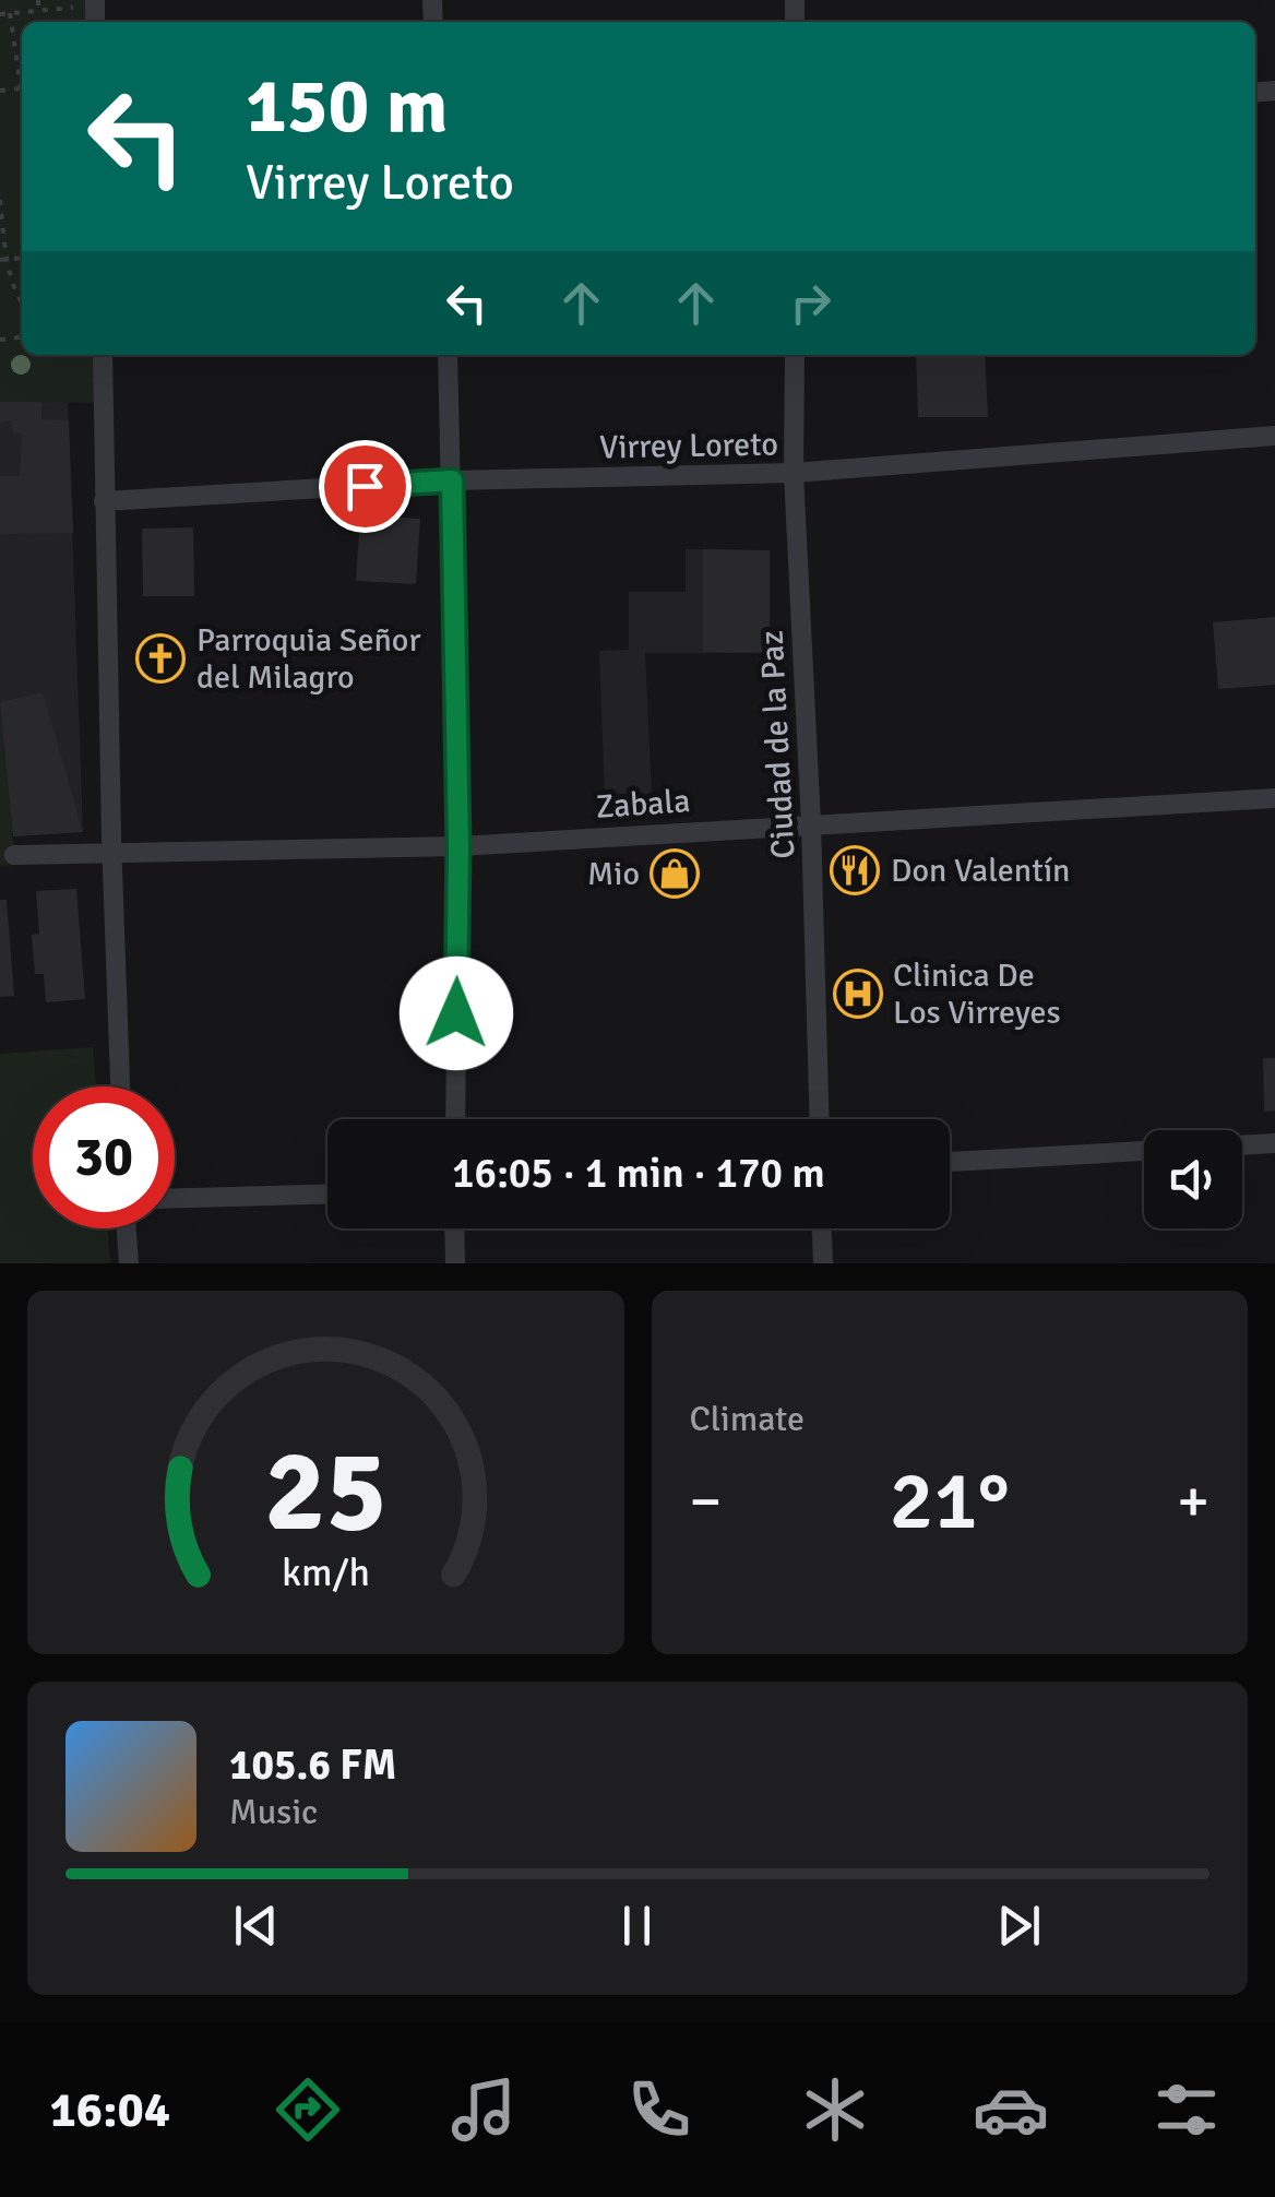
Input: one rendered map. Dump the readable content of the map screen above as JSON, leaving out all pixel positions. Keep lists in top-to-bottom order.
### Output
{
  "streets": {
    "street": ["Virrey Loreto", "Ciudad de la Paz", "Zabala"]
  },
  "crossings": [
    ["Virrey Loreto", "Ciudad de la Paz"],
    ["Ciudad de la Paz", "Zabala"]
  ],
  "places": {
    "church": ["Parroquia Señor del Milagro"],
    "restaurant": ["Don Valentín"],
    "shop": ["Mio"],
    "hospital": ["Clinica De Los Virreyes"]
  },
  "page": {
    "turn": ["150 m", "Virrey Loreto"],
    "limit": "30",
    "trip": "16:05 · 1 min · 170 m",
    "tile": "Climate",
    "heat": ["−", "21°", "+"],
    "song": ["105.6 FM", "Music"],
    "tabs": "16:04",
    "gauge": ["25", "km/h"]
  }
}
